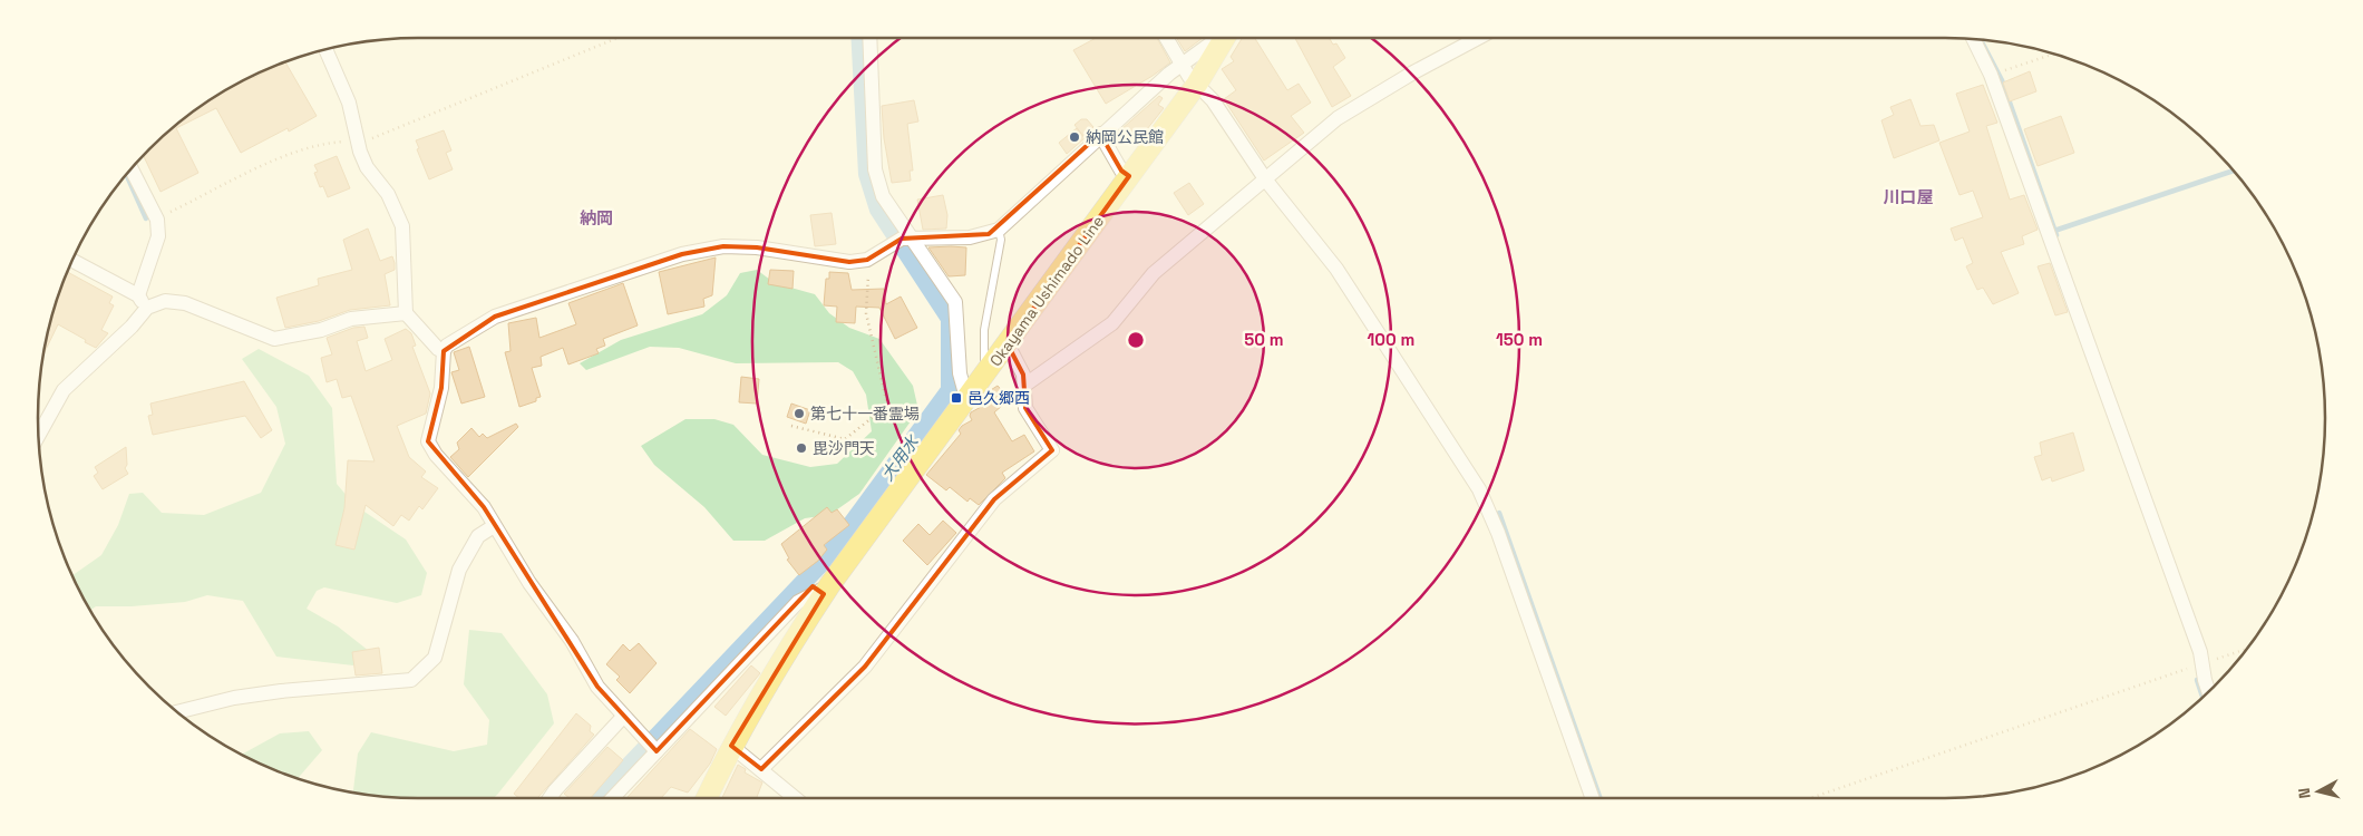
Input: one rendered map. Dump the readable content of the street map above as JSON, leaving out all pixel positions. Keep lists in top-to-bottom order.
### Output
{
  "streets": {
    "main road": ["Okayama Ushimado Line"]
  },
  "districts": ["川口屋", "納岡"],
  "water": ["大用水"],
  "places": {
    "other": ["納岡公民館", "第七十一番霊場", "毘沙門天"],
    "transit": ["邑久郷西"]
  },
  "north": "left",
  "rings": ["50 m", "100 m", "150 m"]
}
